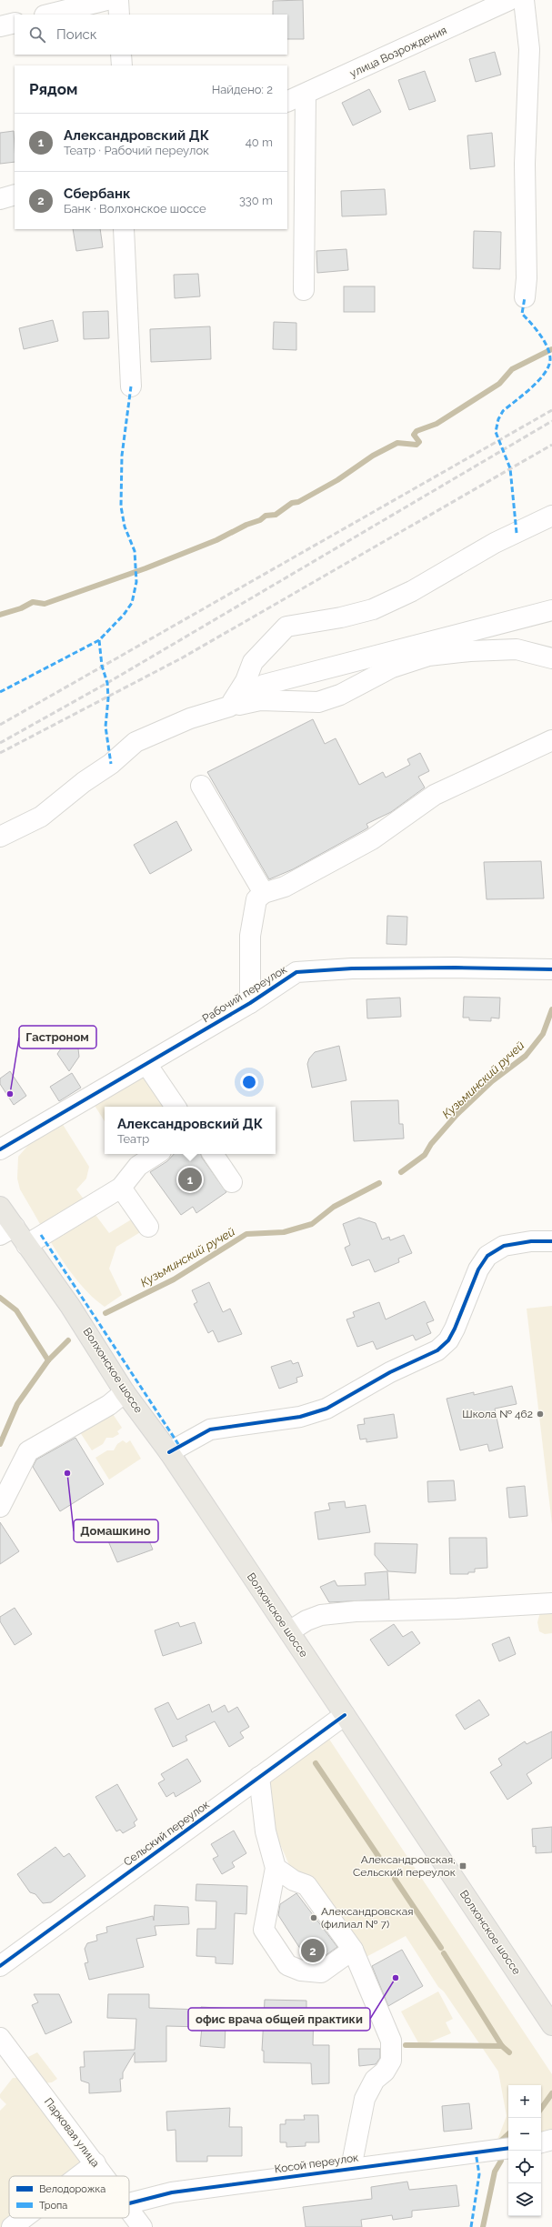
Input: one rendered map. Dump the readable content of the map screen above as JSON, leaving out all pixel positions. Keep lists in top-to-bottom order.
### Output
{
  "streets": {
    "main road": ["Волхонское шоссе"],
    "street": [
      "улица Возрождения",
      "Рабочий переулок",
      "Сельский переулок",
      "Парковая улица",
      "Косой переулок"
    ]
  },
  "crossings": [
    ["Волхонское шоссе", "Сельский переулок"]
  ],
  "water": ["Кузьминский ручей"],
  "places": {
    "other": [
      "Гастроном",
      "Школа № 462",
      "Домашкино",
      "Александровская (филиал № 7)",
      "офис врача общей практики"
    ],
    "transit": ["Александровская, Сельский переулок"]
  },
  "legend": ["Велодорожка", "Тропа"],
  "page": {
    "search": "Поиск",
    "heading": ["Рядом", "Найдено: 2"],
    "list": [
      {
        "mark": "1",
        "name": "Александровский ДК",
        "note": "Театр · Рабочий переулок",
        "value": "40 m"
      },
      {
        "mark": "2",
        "name": "Сбербанк",
        "note": "Банк · Волхонское шоссе",
        "value": "330 m"
      }
    ],
    "popup": ["Александровский ДК", "Театр"],
    "pins": ["1", "2"],
    "map_buttons": ["+", "−"]
  }
}
